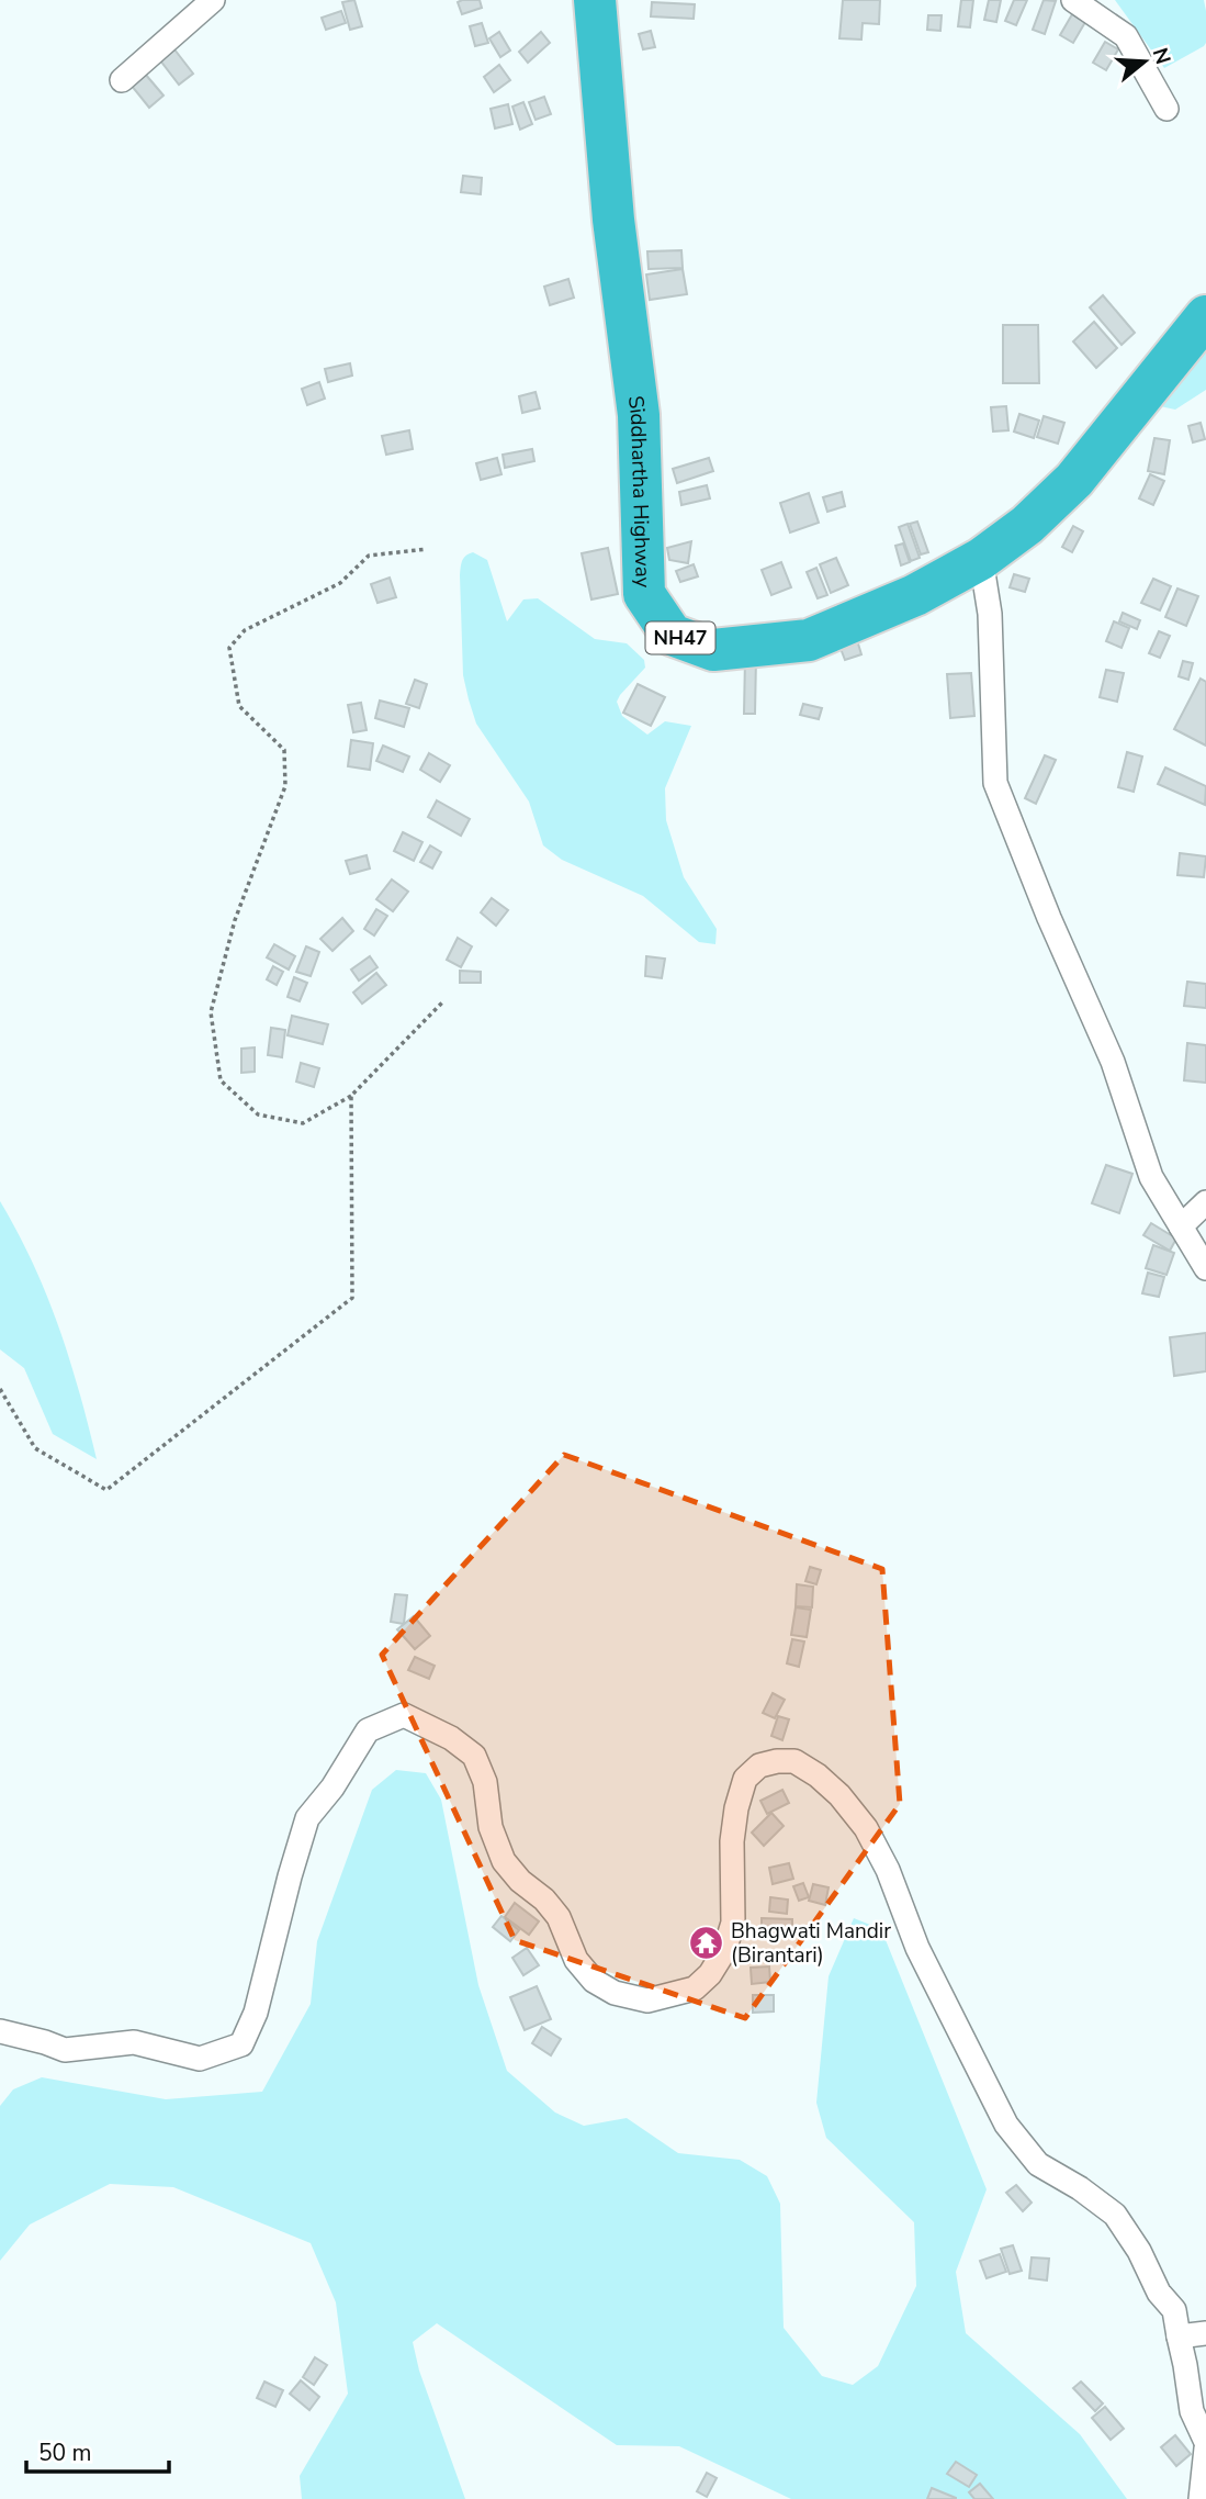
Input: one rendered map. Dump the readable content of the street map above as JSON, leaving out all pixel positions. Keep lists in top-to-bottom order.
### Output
{
  "streets": {
    "highway": ["Siddhartha Highway", "NH47"]
  },
  "places": {
    "temple": ["Bhagwati Mandir (Birantari)"]
  },
  "scale_bar": "50 m",
  "north": "right"
}
